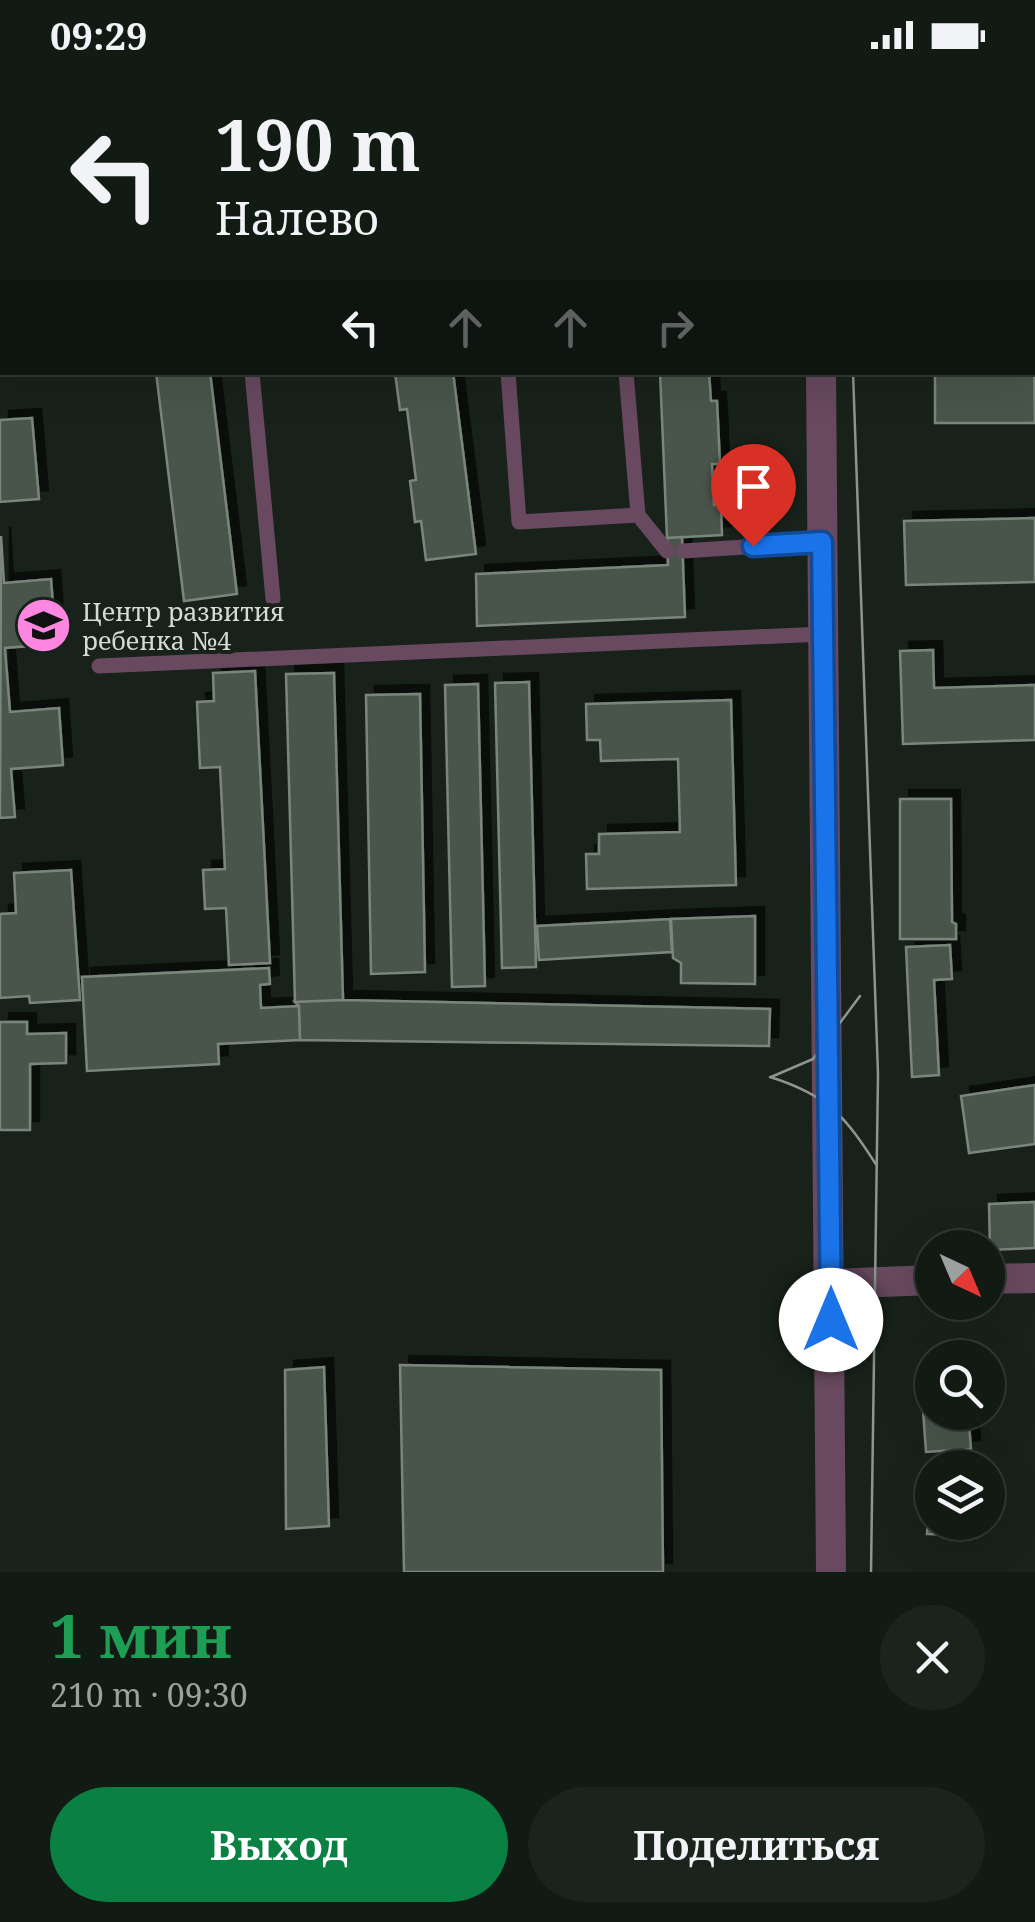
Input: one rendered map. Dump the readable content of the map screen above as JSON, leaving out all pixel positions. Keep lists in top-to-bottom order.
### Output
{
  "places": {
    "school or university": ["Центр развития ребенка №4"]
  },
  "north": "bottom right",
  "page": {
    "status": "09:29",
    "turn": ["190 m", "Налево"],
    "heading": ["1 мин", "210 m · 09:30"],
    "buttons": ["Выход", "Поделиться"]
  }
}
